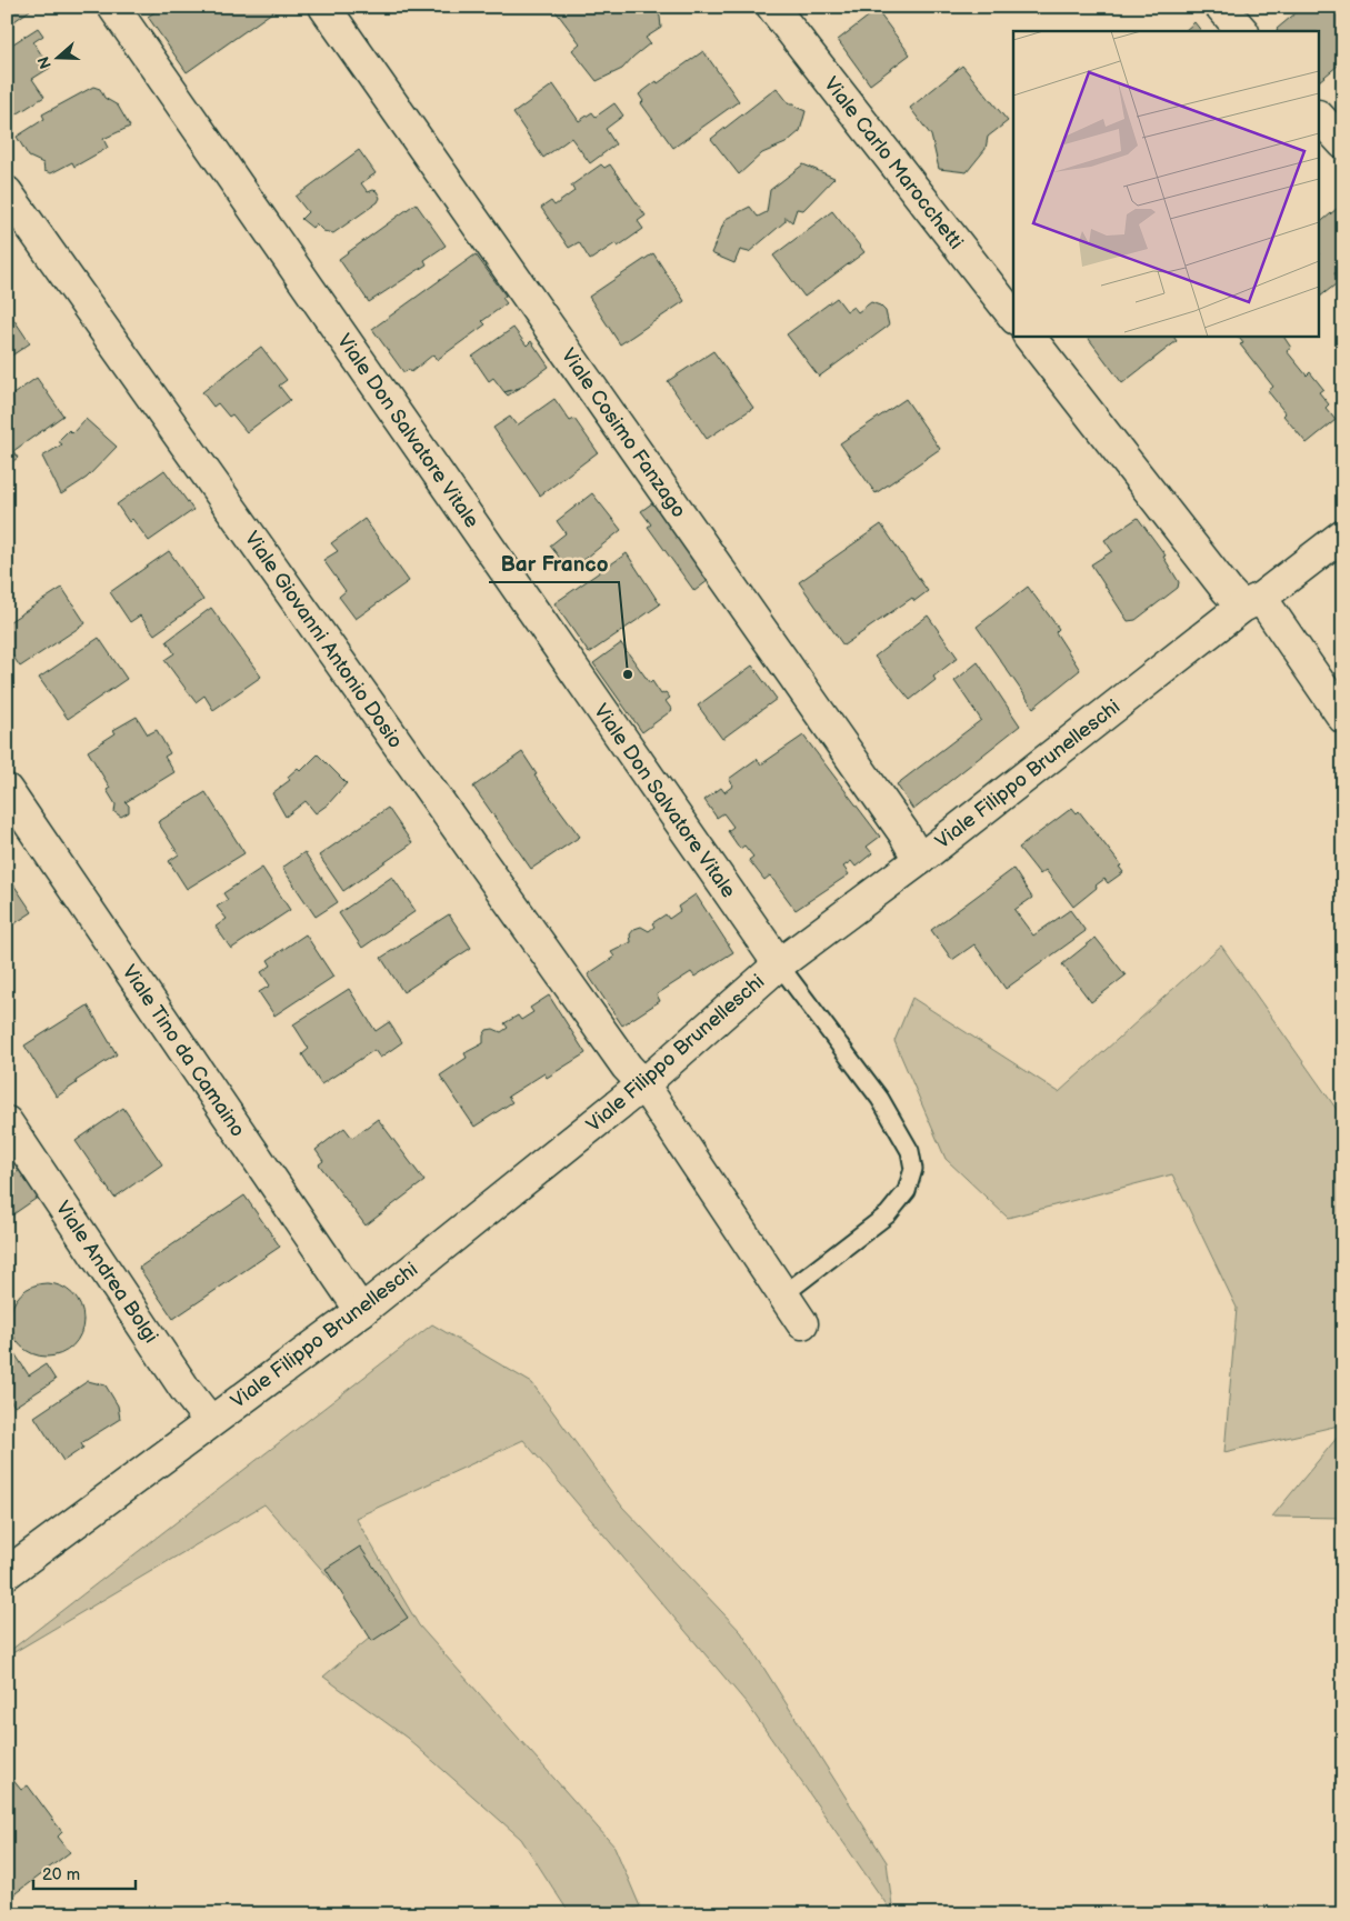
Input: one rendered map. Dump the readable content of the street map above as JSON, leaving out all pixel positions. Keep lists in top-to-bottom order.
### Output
{
  "streets": {
    "street": [
      "Viale Carlo Marocchetti",
      "Viale Don Salvatore Vitale",
      "Viale Cosimo Fanzago",
      "Viale Giovanni Antonio Dosio",
      "Viale Filippo Brunelleschi",
      "Viale Tino da Camaino",
      "Viale Andrea Bolgi"
    ]
  },
  "crossings": [
    ["Viale Don Salvatore Vitale", "Viale Filippo Brunelleschi"],
    ["Viale Cosimo Fanzago", "Viale Filippo Brunelleschi"],
    ["Viale Giovanni Antonio Dosio", "Viale Filippo Brunelleschi"],
    ["Viale Filippo Brunelleschi", "Viale Tino da Camaino"],
    ["Viale Filippo Brunelleschi", "Viale Andrea Bolgi"]
  ],
  "places": ["Bar Franco"],
  "scale_bar": "20 m",
  "north": "left"
}
